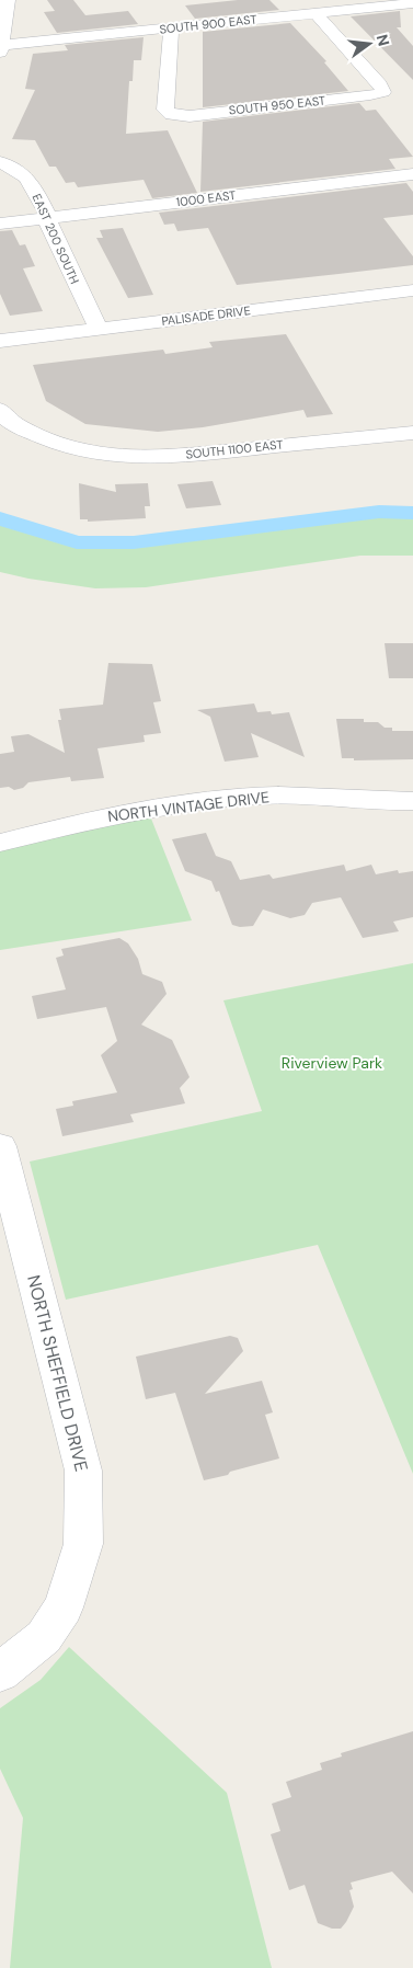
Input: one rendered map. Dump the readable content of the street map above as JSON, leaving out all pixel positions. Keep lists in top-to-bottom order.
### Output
{
  "streets": {
    "street": [
      "SOUTH 900 EAST",
      "SOUTH 950 EAST",
      "1000 EAST",
      "EAST 200 SOUTH",
      "PALISADE DRIVE",
      "SOUTH 1100 EAST",
      "NORTH VINTAGE DRIVE",
      "NORTH SHEFFIELD DRIVE"
    ]
  },
  "crossings": [
    ["SOUTH 900 EAST", "SOUTH 950 EAST"],
    ["1000 EAST", "EAST 200 SOUTH"],
    ["EAST 200 SOUTH", "PALISADE DRIVE"]
  ],
  "parks": ["Riverview Park"],
  "north": "right"
}
